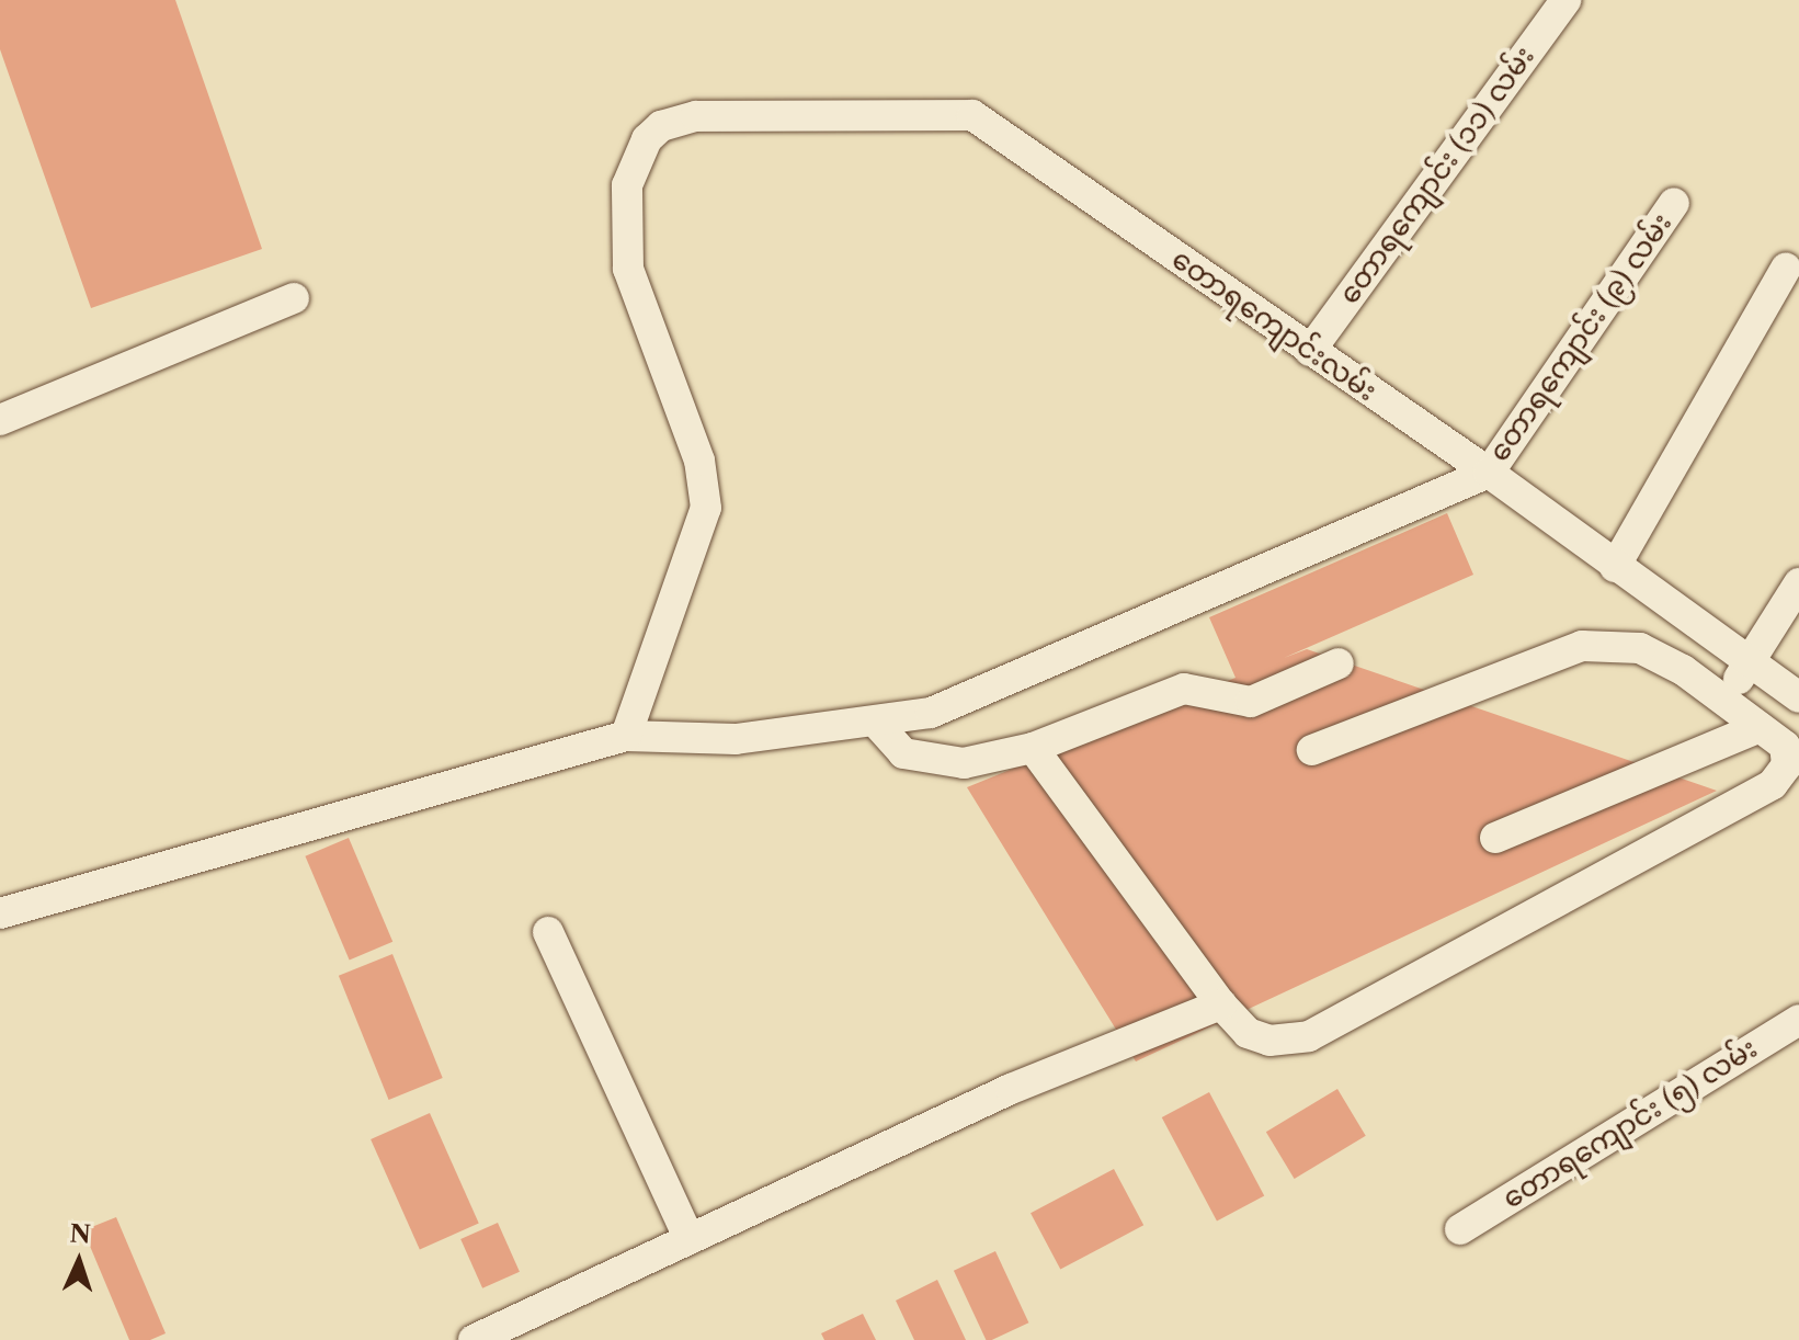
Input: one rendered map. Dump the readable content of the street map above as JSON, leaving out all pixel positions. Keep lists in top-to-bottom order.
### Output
{
  "streets": {
    "street": [
      "တောရကျောင်း (၁၁) လမ်း",
      "တောရကျောင်းလမ်း",
      "တောရကျောင်း (၉) လမ်း",
      "တောရကျောင်း (၅) လမ်း"
    ]
  },
  "crossings": [
    ["တောရကျောင်း (၁၁) လမ်း", "တောရကျောင်းလမ်း"],
    ["တောရကျောင်းလမ်း", "တောရကျောင်း (၉) လမ်း"]
  ],
  "north": "top"
}
